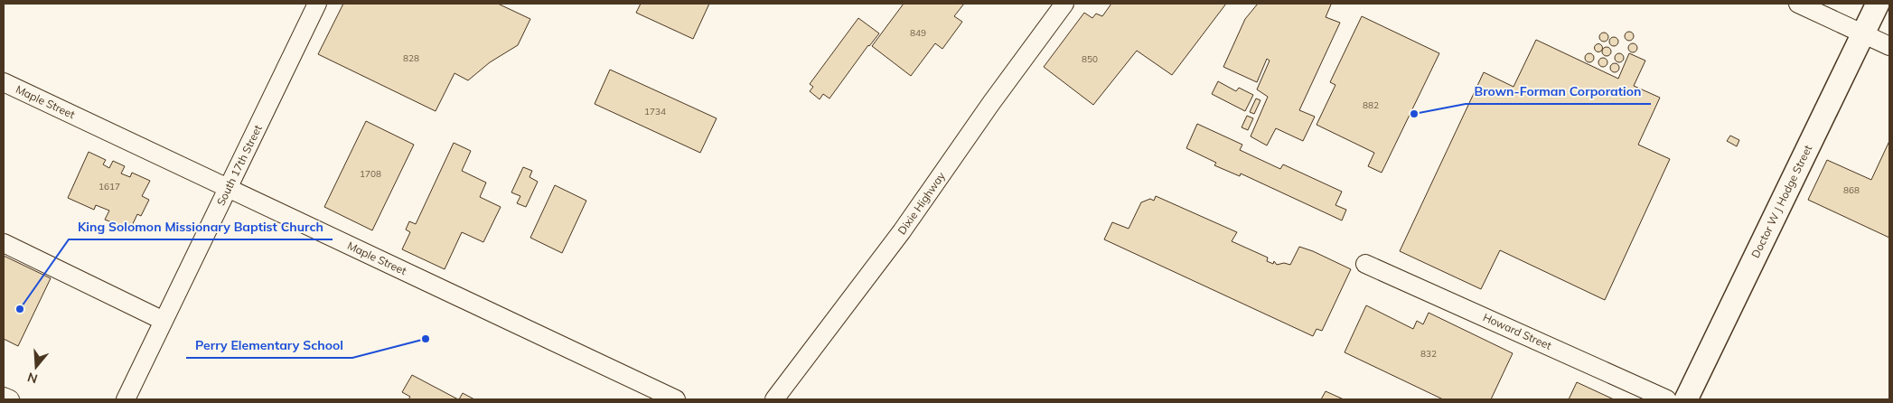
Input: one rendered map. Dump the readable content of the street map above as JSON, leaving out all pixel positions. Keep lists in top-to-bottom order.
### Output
{
  "streets": {
    "main road": ["Doctor W J Hodge Street"],
    "street": [
      "Maple Street",
      "South 17th Street",
      "Dixie Highway",
      "Howard Street"
    ]
  },
  "crossings": [
    ["Maple Street", "South 17th Street"]
  ],
  "places": ["Brown-Forman Corporation", "King Solomon Missionary Baptist Church", "Perry Elementary School"],
  "house_numbers": [
    "849",
    "828",
    "850",
    "882",
    "1734",
    "1708",
    "1617",
    "868",
    "832"
  ],
  "north": "bottom"
}
